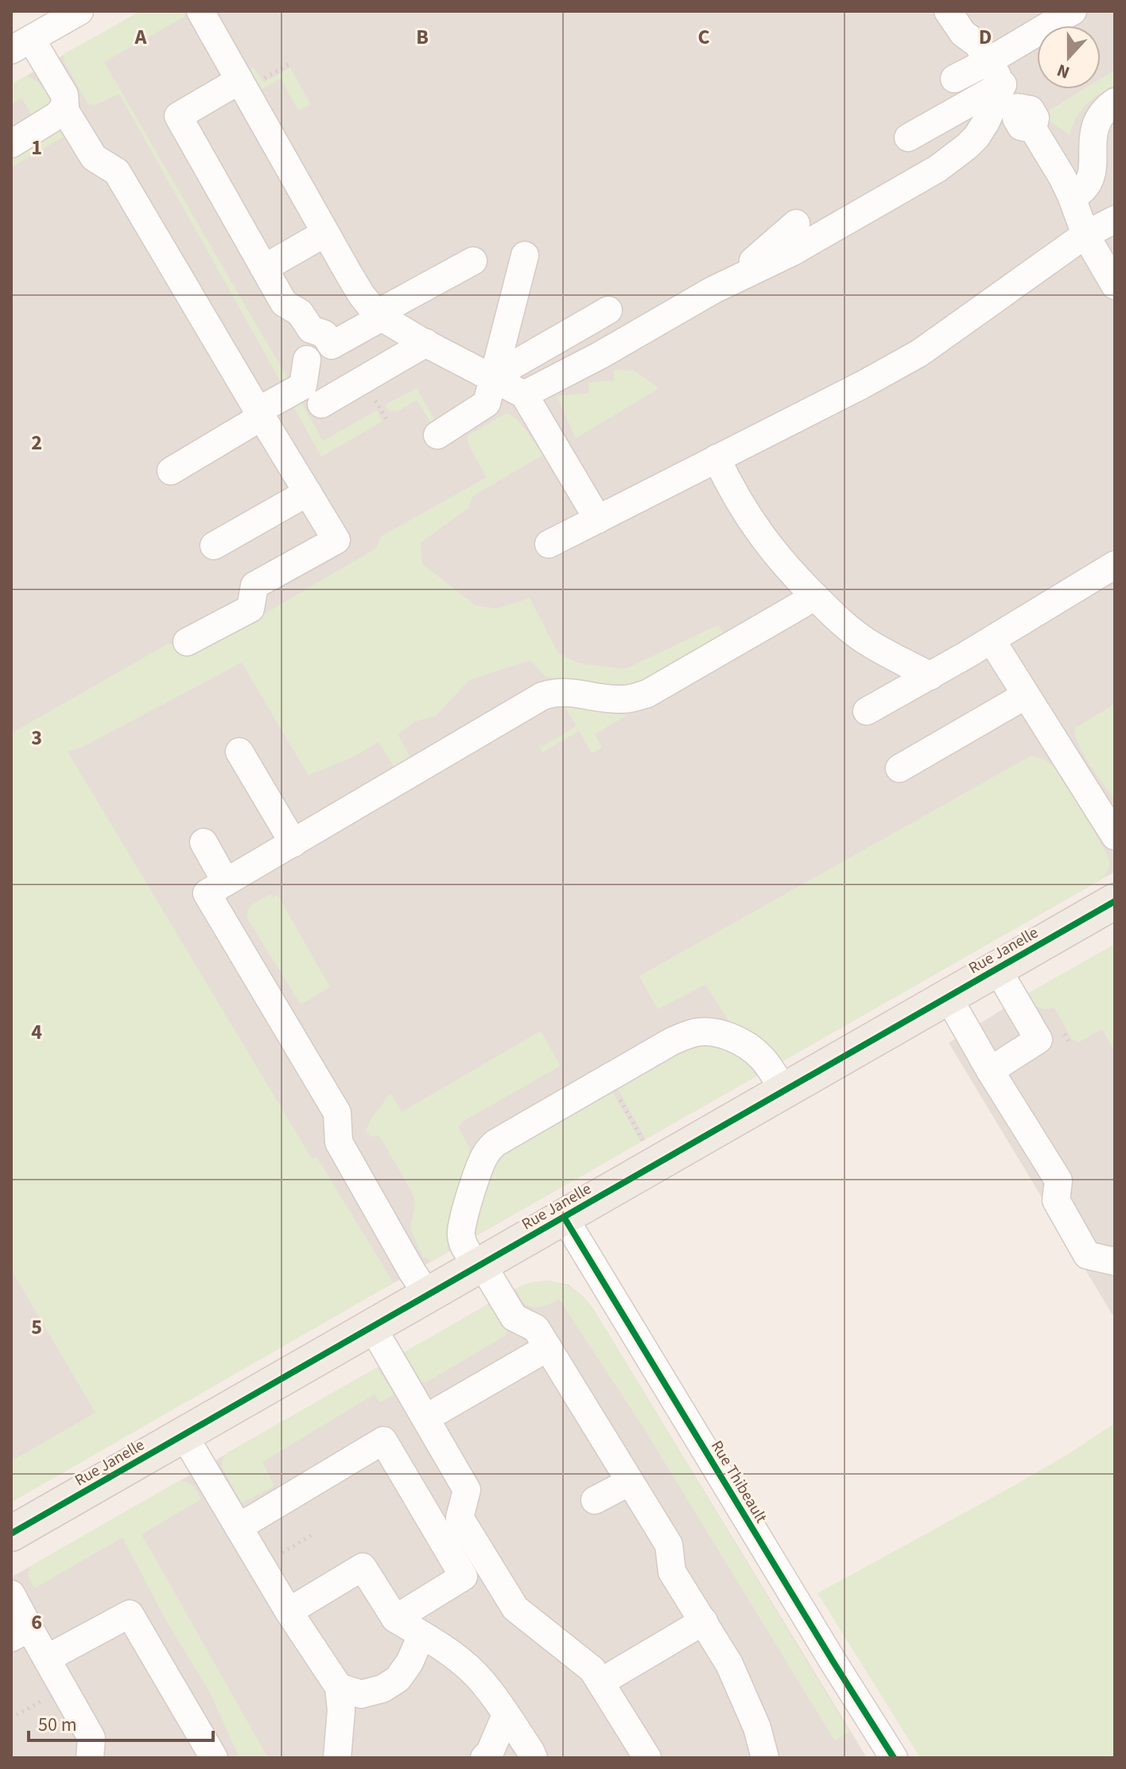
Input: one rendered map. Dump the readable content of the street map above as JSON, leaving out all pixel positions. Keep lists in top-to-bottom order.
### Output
{
  "streets": {
    "main road": ["Rue Janelle"],
    "street": ["Rue Thibeault"]
  },
  "crossings": [
    ["Rue Janelle", "Rue Thibeault"]
  ],
  "scale_bar": "50 m",
  "north": "bottom",
  "grid": {
    "columns": [
      "A",
      "B",
      "C",
      "D"
    ],
    "rows": [
      "1",
      "2",
      "3",
      "4",
      "5",
      "6"
    ]
  }
}
